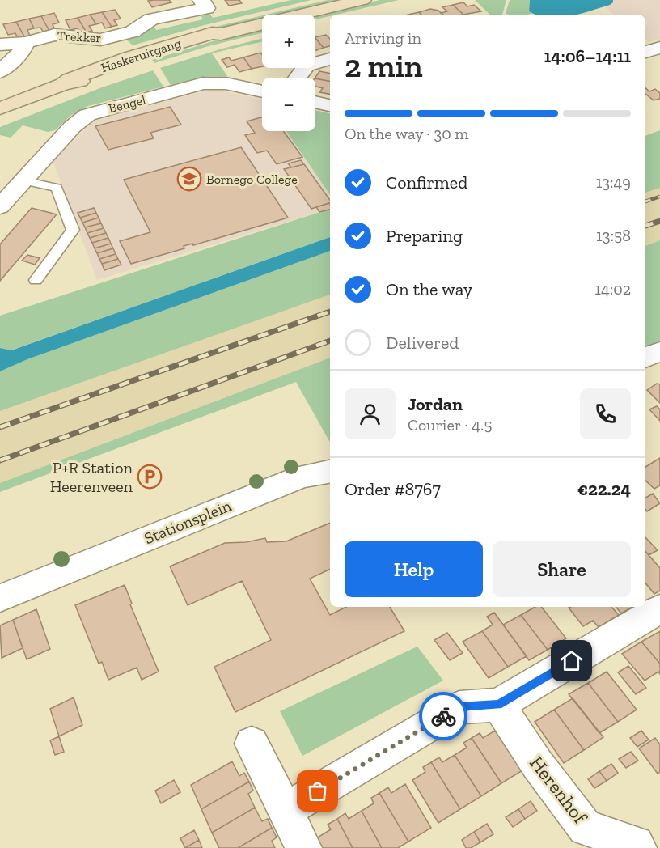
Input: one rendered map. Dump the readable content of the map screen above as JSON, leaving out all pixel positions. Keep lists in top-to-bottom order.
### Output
{
  "streets": {
    "main road": ["Haskeruitgang"],
    "street": [
      "Trekker",
      "Beugel",
      "Stationsplein",
      "Herenhof"
    ]
  },
  "places": {
    "school or university": ["Bornego College"],
    "parking": ["P+R Station Heerenveen"]
  },
  "page": {
    "map_buttons": ["+", "−"],
    "heading": ["2 min", "Arriving in", "14:06–14:11"],
    "panel": [
      "Jordan",
      "Courier · 4.5",
      "Order #8767",
      "€22.24"
    ],
    "bar": "On the way · 30 m",
    "list": [
      ["Confirmed", "13:49"],
      ["Preparing", "13:58"],
      ["On the way", "14:02"],
      "Delivered"
    ],
    "buttons": ["Help", "Share"]
  }
}
